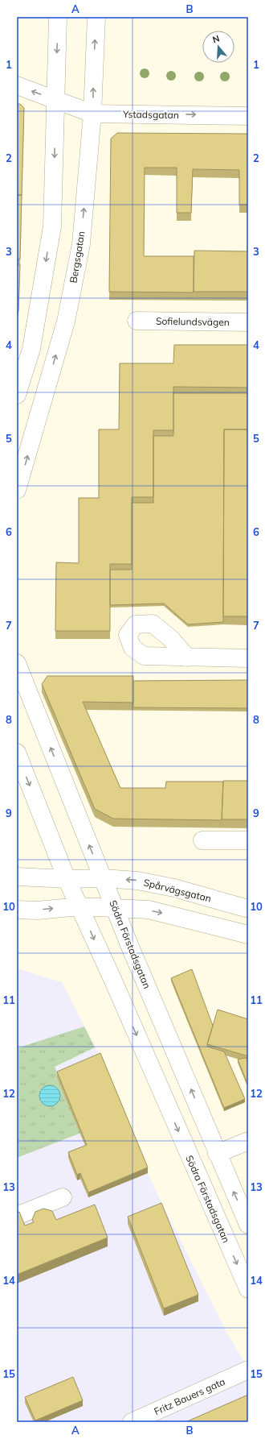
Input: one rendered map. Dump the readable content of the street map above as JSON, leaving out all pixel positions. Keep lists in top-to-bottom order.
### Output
{
  "streets": {
    "street": [
      "Ystadsgatan",
      "Bergsgatan",
      "Sofielundsvägen",
      "Spårvägsgatan",
      "Södra Förstadsgatan",
      "Fritz Bauers gata"
    ]
  },
  "crossings": [
    ["Ystadsgatan", "Bergsgatan"],
    ["Spårvägsgatan", "Södra Förstadsgatan"]
  ],
  "north": "top",
  "grid": {
    "columns": ["A", "B"],
    "rows": [
      "1",
      "2",
      "3",
      "4",
      "5",
      "6",
      "7",
      "8",
      "9",
      "10",
      "11",
      "12",
      "13",
      "14",
      "15"
    ]
  }
}
